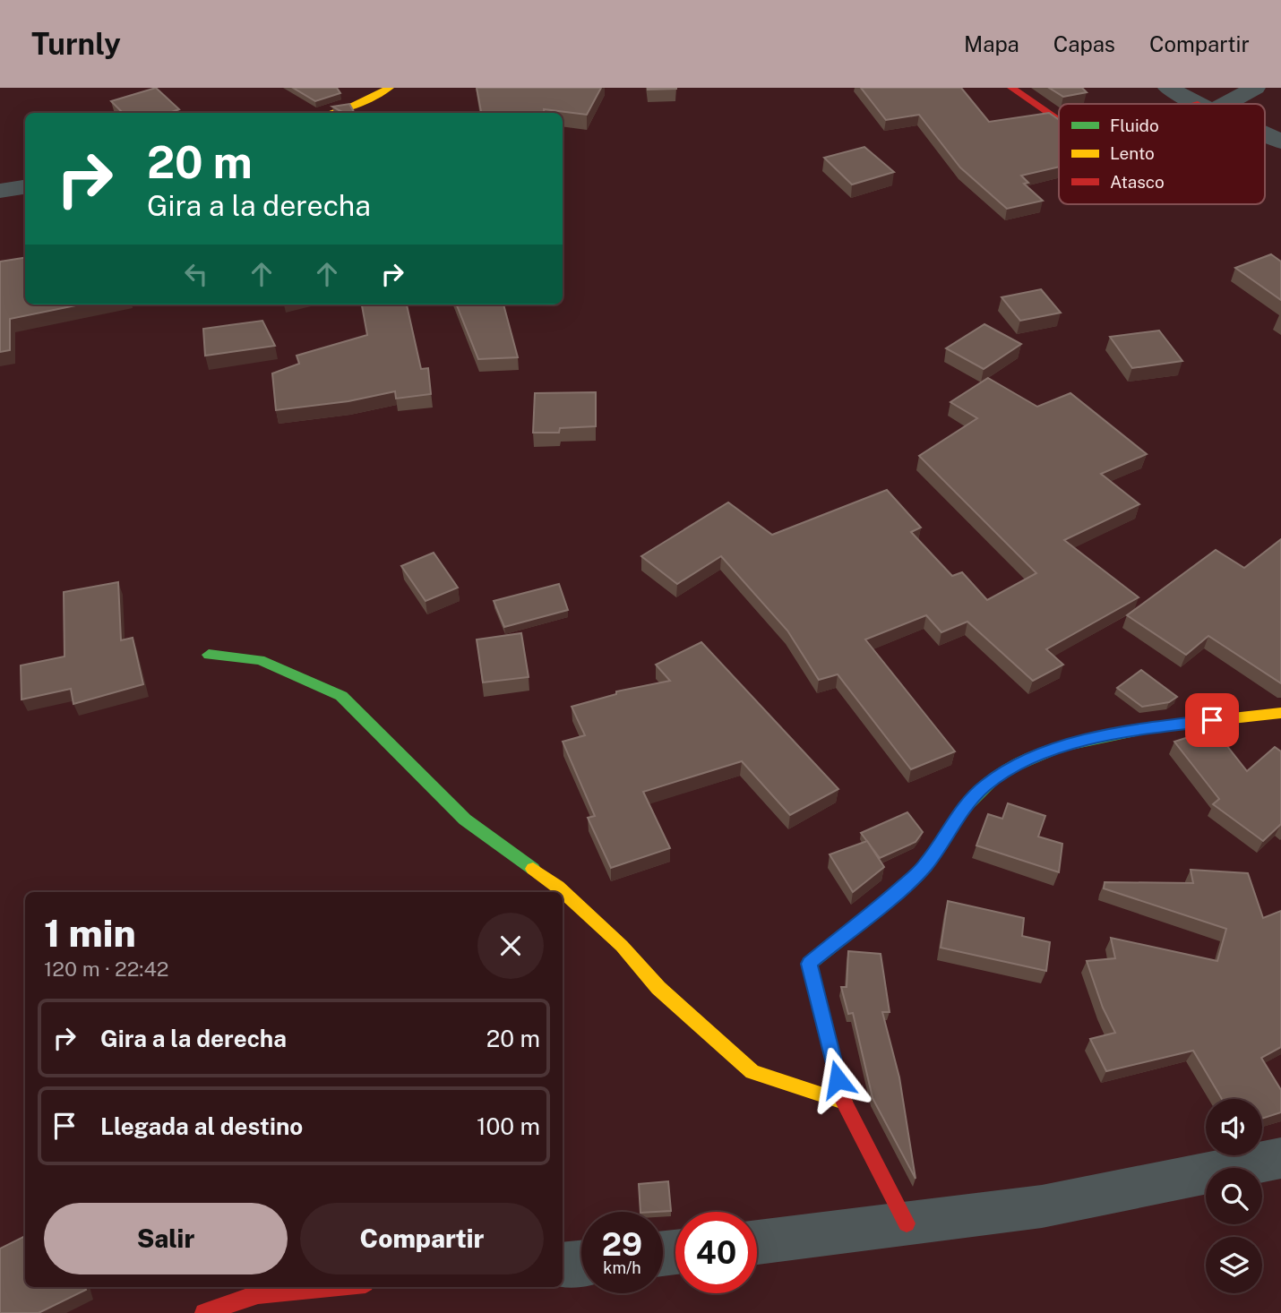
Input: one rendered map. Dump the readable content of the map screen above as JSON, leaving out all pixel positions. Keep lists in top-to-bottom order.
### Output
{
  "legend": ["Fluido", "Lento", "Atasco"],
  "page": {
    "header": "Turnly",
    "nav": ["Mapa", "Capas", "Compartir"],
    "turn": ["20 m", "Gira a la derecha"],
    "heading": ["1 min", "120 m · 22:42"],
    "list": [
      {
        "name": "Gira a la derecha",
        "value": "20 m"
      },
      {
        "name": "Llegada al destino",
        "value": "100 m"
      }
    ],
    "buttons": ["Salir", "Compartir"],
    "speed": "29 km/h",
    "limit": "40"
  }
}
